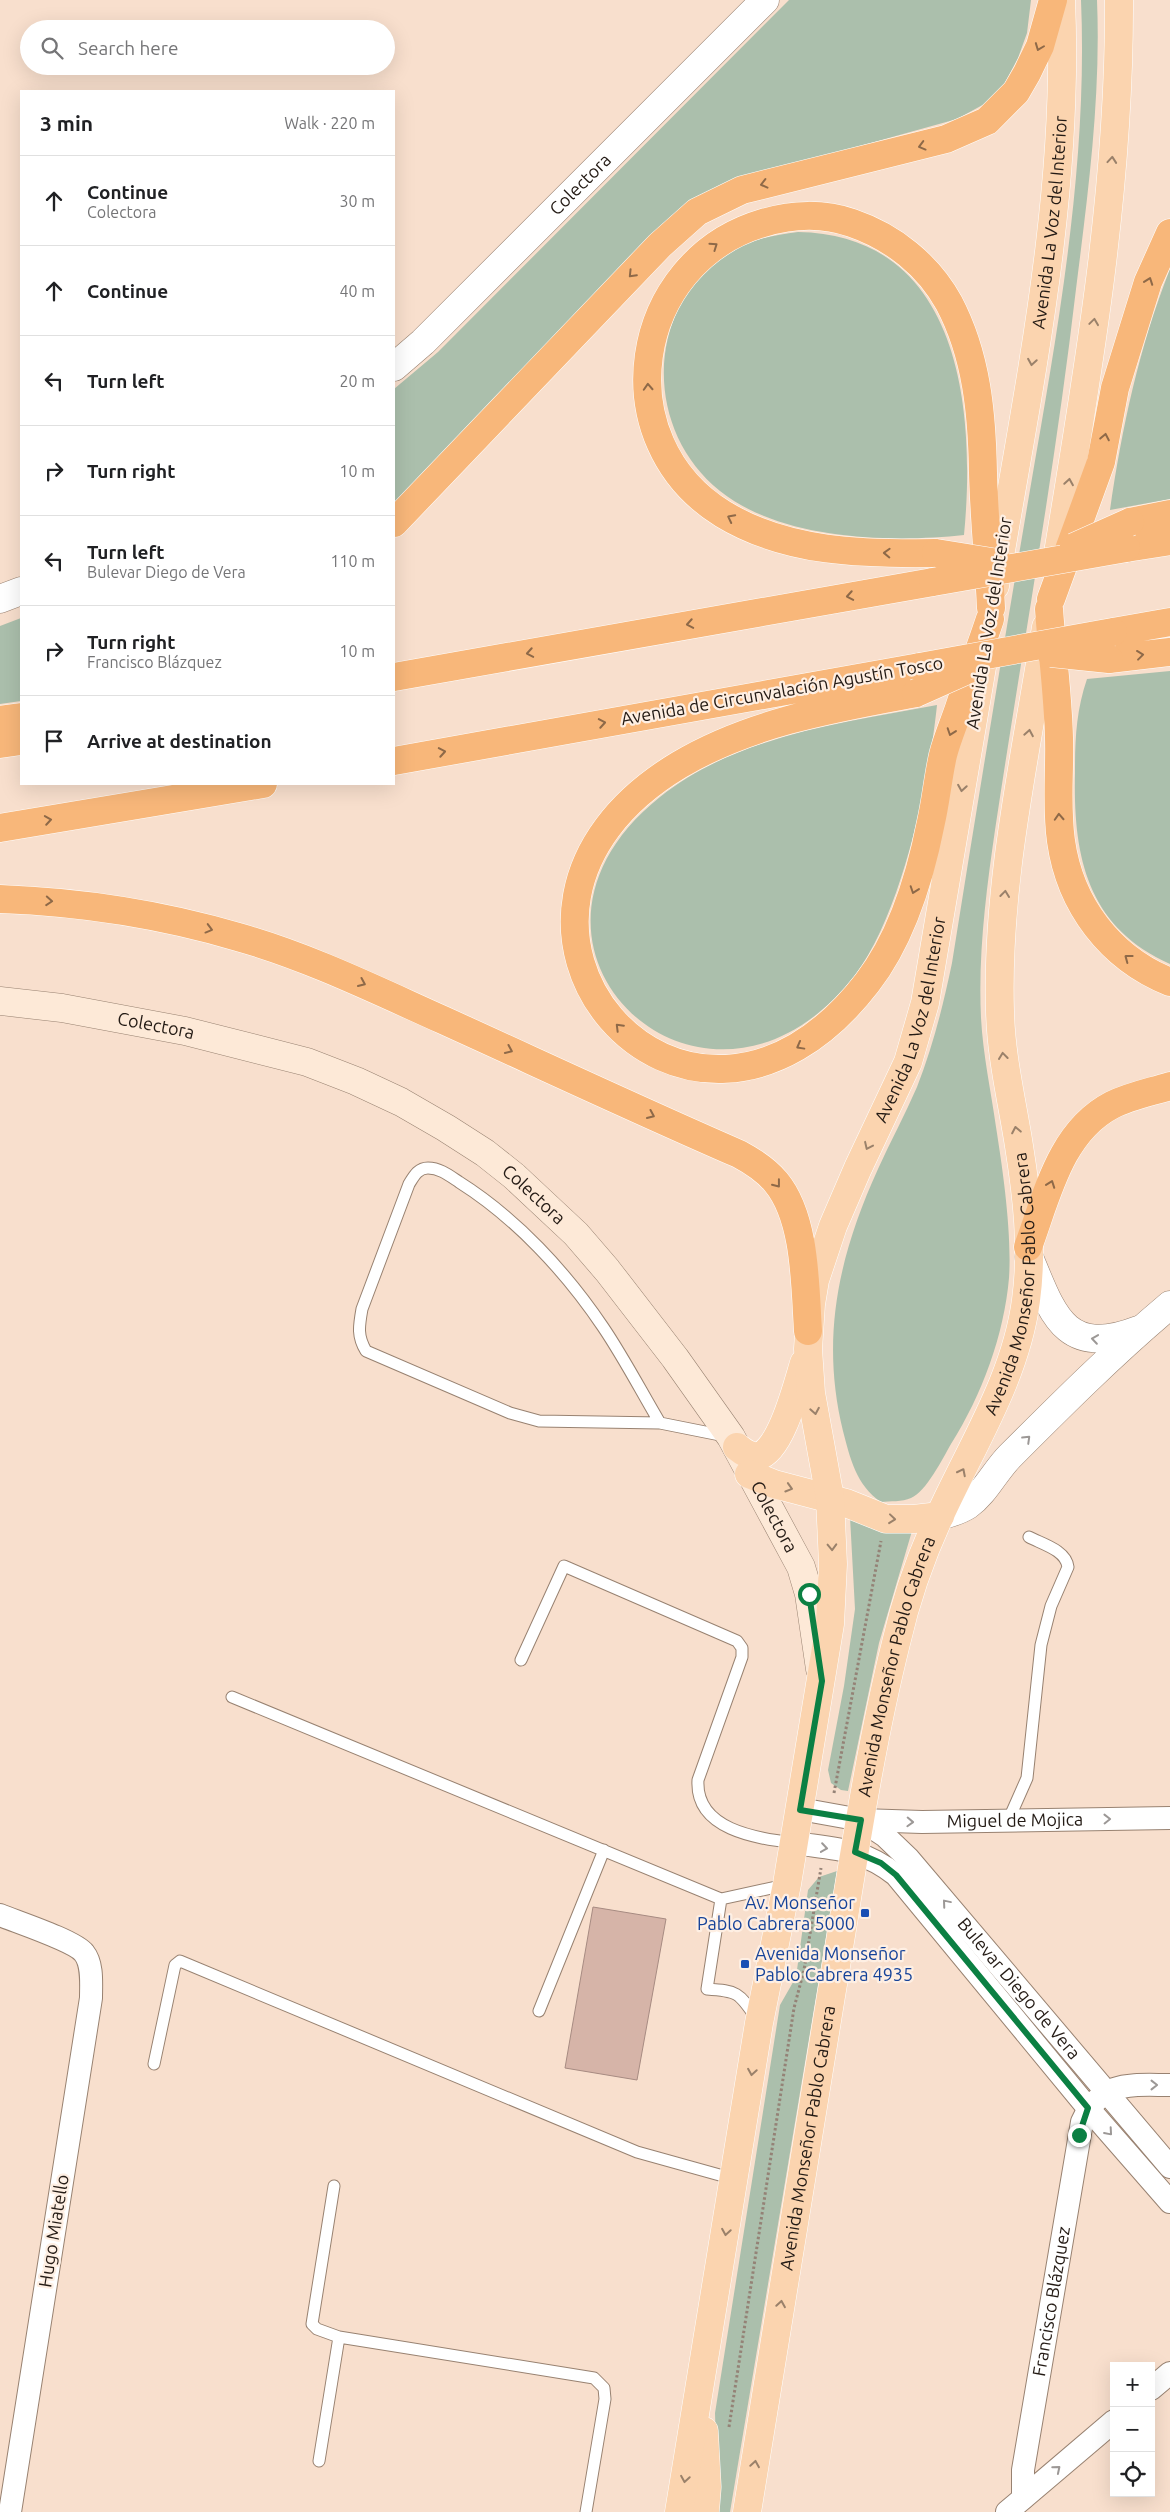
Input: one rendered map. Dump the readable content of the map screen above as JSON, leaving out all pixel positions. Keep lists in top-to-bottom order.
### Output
{
  "streets": {
    "highway": ["Avenida de Circunvalación Agustín Tosco"],
    "main road": ["Colectora", "Avenida La Voz del Interior", "Avenida Monseñor Pablo Cabrera"],
    "street": [
      "Miguel de Mojica",
      "Bulevar Diego de Vera",
      "Hugo Miatello",
      "Francisco Blázquez"
    ]
  },
  "crossings": [
    ["Avenida Monseñor Pablo Cabrera", "Miguel de Mojica"],
    ["Avenida Monseñor Pablo Cabrera", "Bulevar Diego de Vera"],
    ["Miguel de Mojica", "Bulevar Diego de Vera"],
    ["Bulevar Diego de Vera", "Francisco Blázquez"]
  ],
  "one_way": ["Miguel de Mojica"],
  "places": {
    "transit": ["Av. Monseñor Pablo Cabrera 5000", "Avenida Monseñor Pablo Cabrera 4935"]
  },
  "page": {
    "search": "Search here",
    "heading": ["3 min", "Walk · 220 m"],
    "list": [
      ["Continue", "Colectora", "30 m"],
      ["Continue", "40 m"],
      ["Turn left", "20 m"],
      ["Turn right", "10 m"],
      ["Turn left", "Bulevar Diego de Vera", "110 m"],
      ["Turn right", "Francisco Blázquez", "10 m"],
      "Arrive at destination"
    ],
    "map_buttons": ["+", "−"]
  }
}
